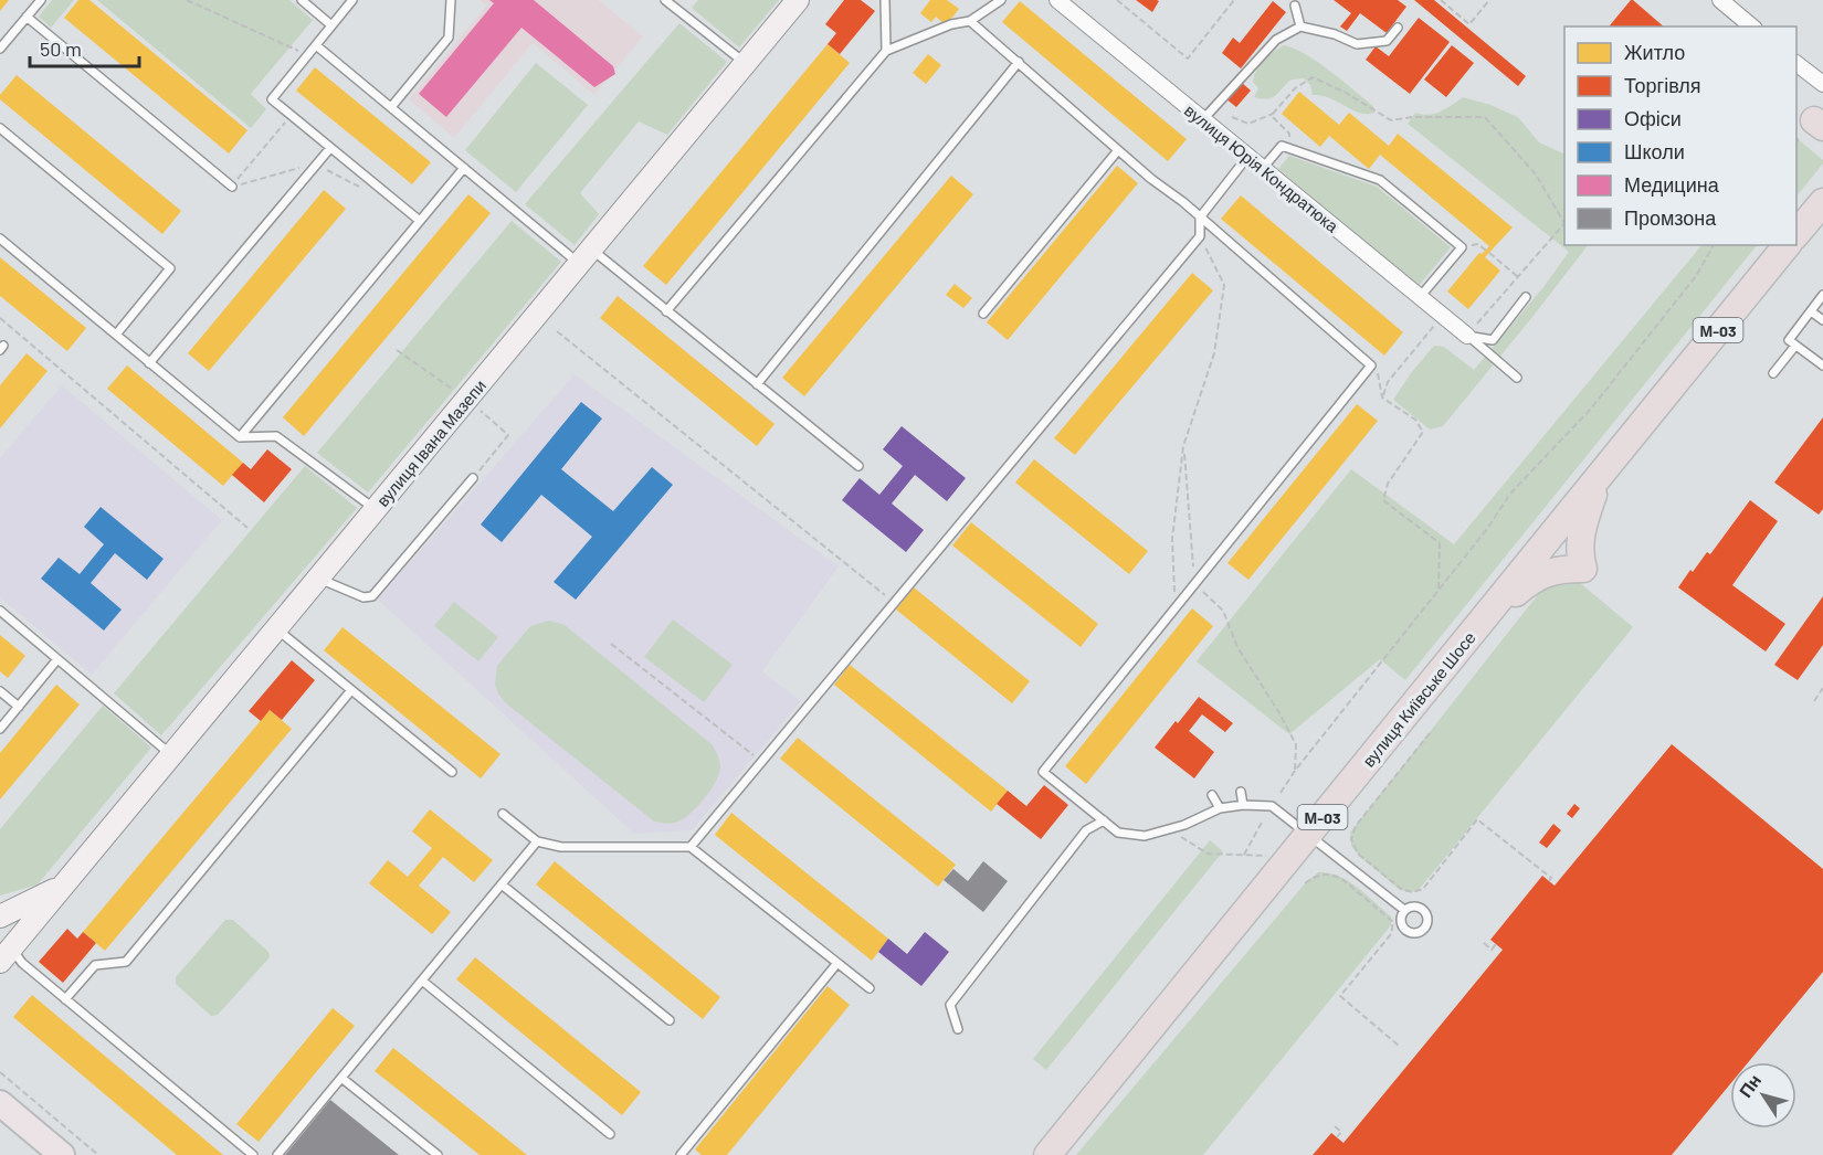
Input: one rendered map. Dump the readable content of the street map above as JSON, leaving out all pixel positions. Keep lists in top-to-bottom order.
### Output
{
  "streets": {
    "highway": ["М-03", "вулиця Київське Шосе"],
    "main road": ["вулиця Івана Мазепи"],
    "street": ["вулиця Юрія Кондратюка"]
  },
  "legend": [
    "Житло",
    "Торгівля",
    "Офіси",
    "Школи",
    "Медицина",
    "Промзона"
  ],
  "scale_bar": "50 m",
  "north": "top left"
}
